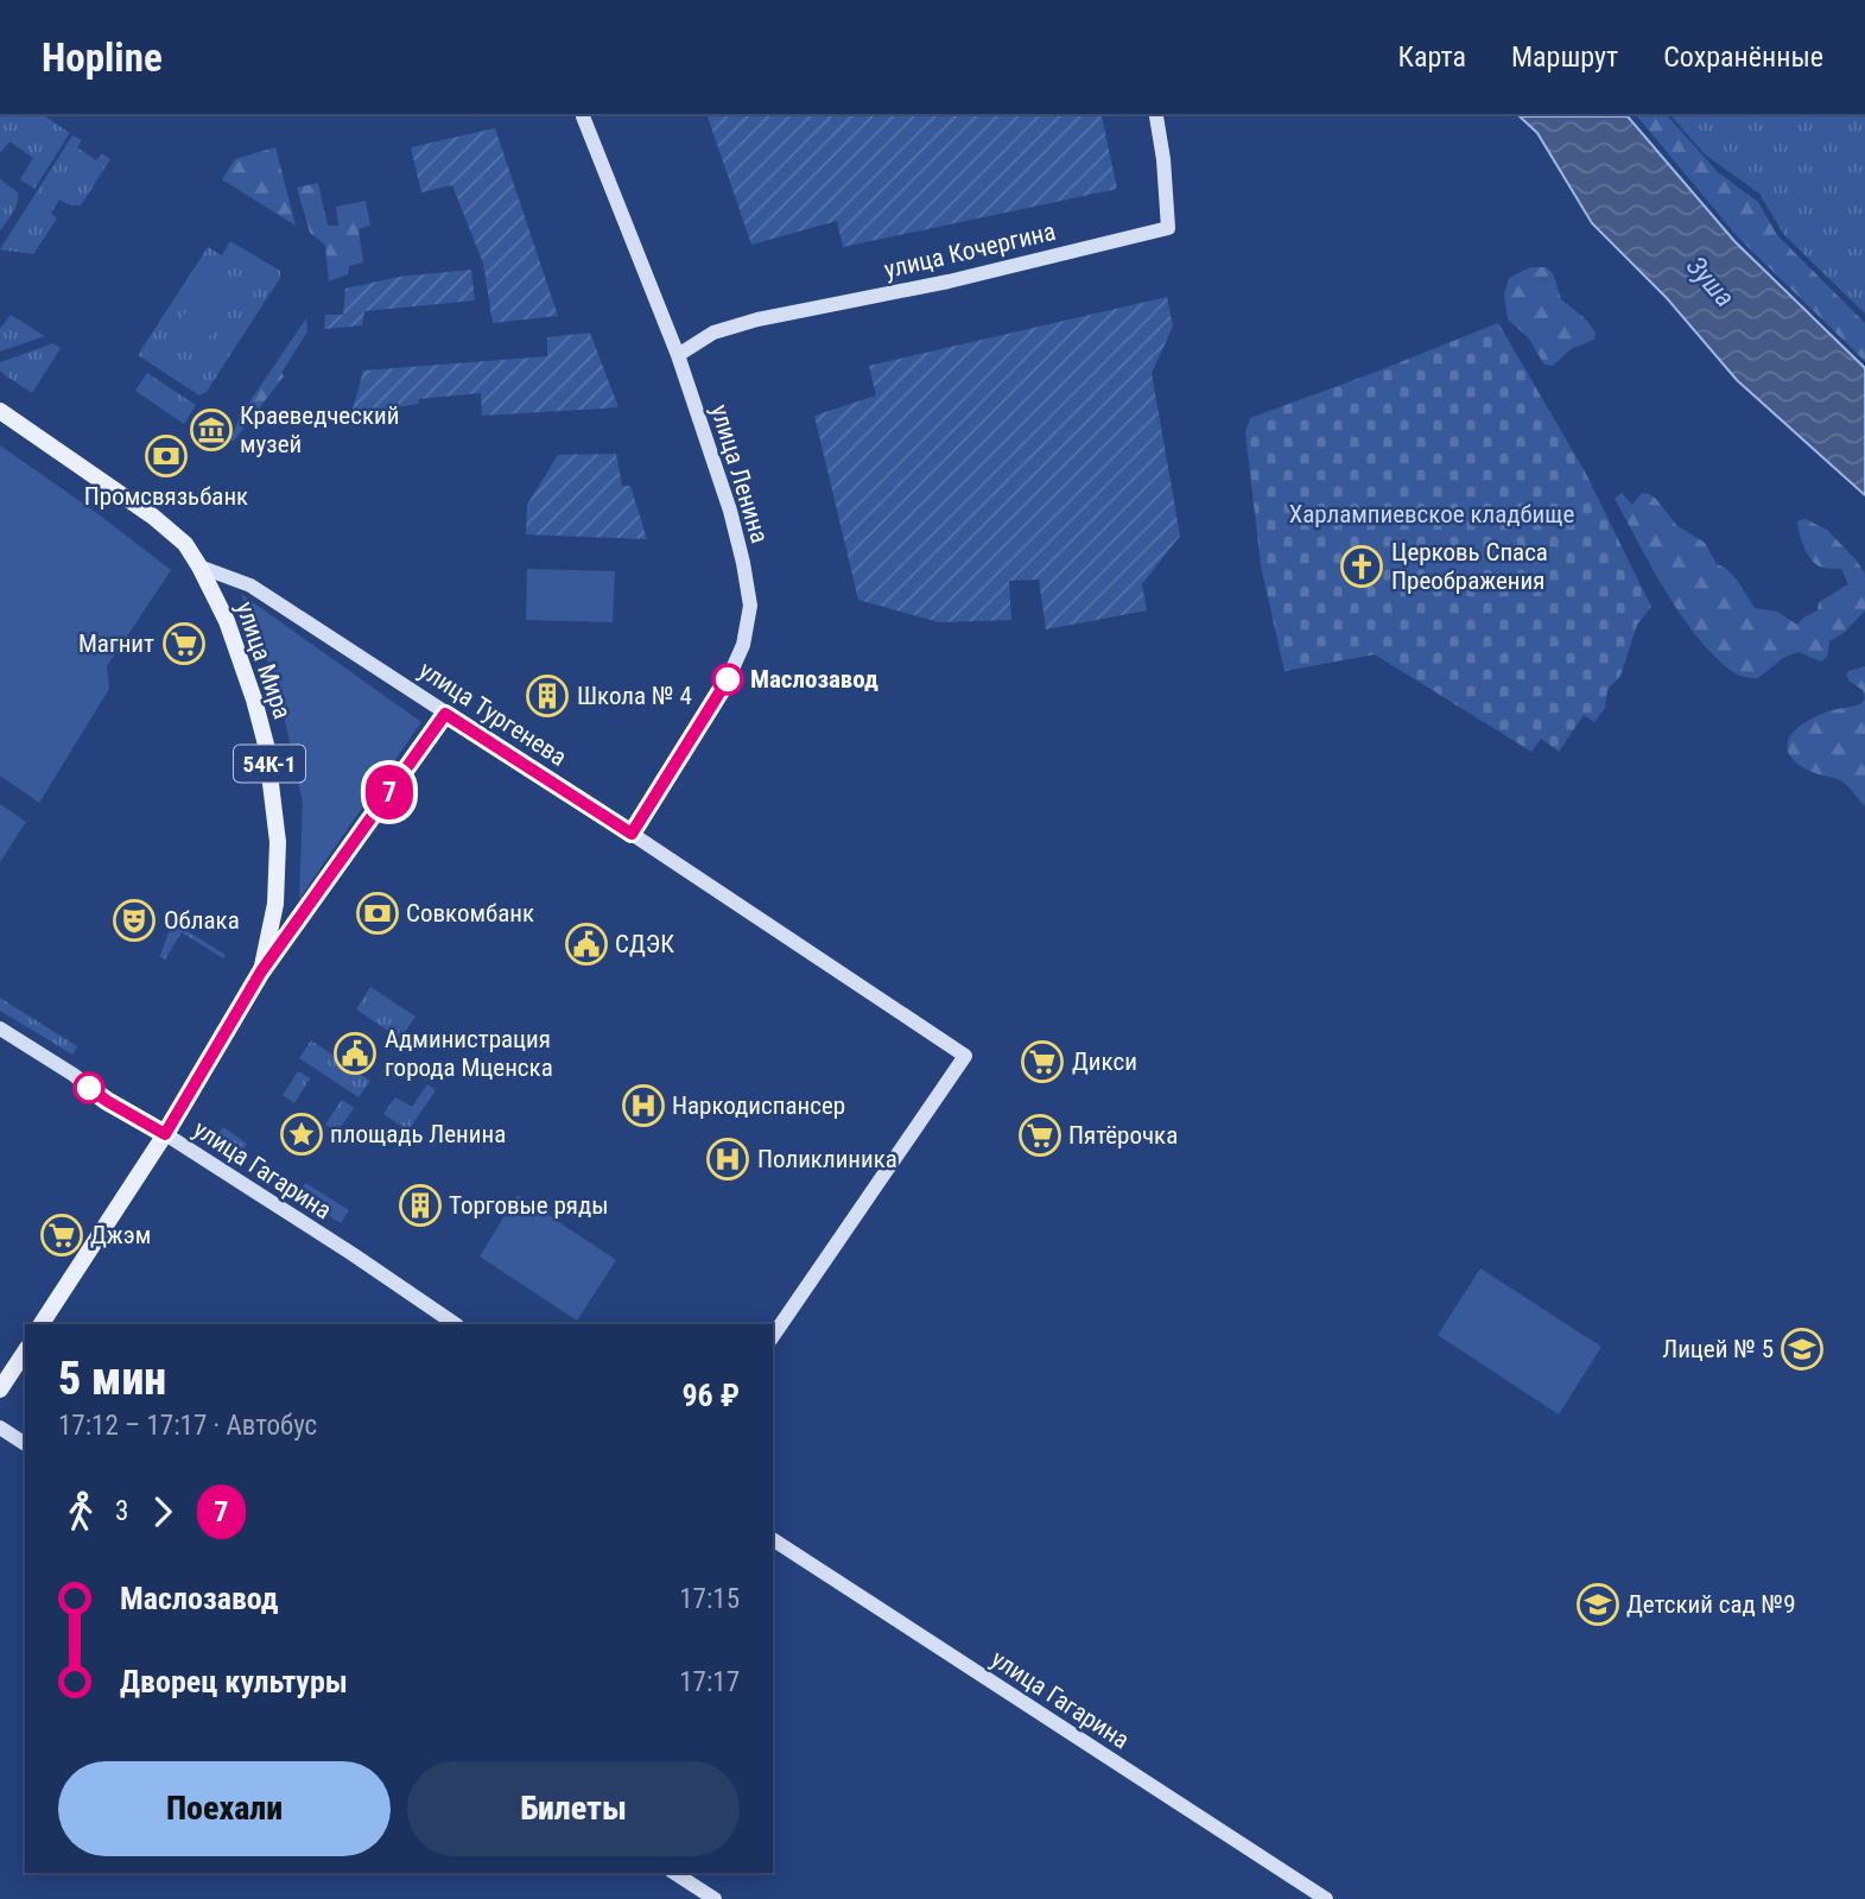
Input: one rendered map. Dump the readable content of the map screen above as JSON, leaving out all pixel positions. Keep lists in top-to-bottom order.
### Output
{
  "streets": {
    "main road": [
      "улица Кочергина",
      "улица Ленина",
      "улица Мира",
      "улица Тургенева",
      "54К-1",
      "улица Гагарина"
    ]
  },
  "crossings": [
    ["улица Кочергина", "улица Ленина"],
    ["улица Ленина", "улица Тургенева"],
    ["улица Мира", "улица Тургенева"],
    ["улица Мира", "54К-1"],
    ["улица Мира", "улица Гагарина"],
    ["улица Тургенева", "54К-1"]
  ],
  "water": ["Зуша"],
  "parks": ["Харлампиевское кладбище"],
  "places": {
    "museum": ["Краеведческий музей"],
    "bank": ["Промсвязьбанк", "Совкомбанк"],
    "church": ["Церковь Спаса Преображения"],
    "supermarket": [
      "Магнит",
      "Дикси",
      "Пятёрочка",
      "Джэм"
    ],
    "other": ["Маслозавод"],
    "building": ["Школа № 4", "Торговые ряды"],
    "theatre": ["Облака"],
    "public building": ["СДЭК", "Администрация города Мценска"],
    "hospital": ["Наркодиспансер", "Поликлиника"],
    "place": ["площадь Ленина"],
    "school or university": ["Лицей № 5", "Детский сад №9"]
  },
  "lines": ["bus line 7"],
  "page": {
    "header": "Hopline",
    "nav": ["Карта", "Маршрут", "Сохранённые"],
    "on_map": "7",
    "heading": ["5 мин", "17:12 – 17:17 · Автобус", "96 ₽"],
    "legs": ["3", "7"],
    "list": [
      {
        "name": "Маслозавод",
        "value": "17:15"
      },
      {
        "name": "Дворец культуры",
        "value": "17:17"
      }
    ],
    "buttons": ["Поехали", "Билеты"]
  }
}
